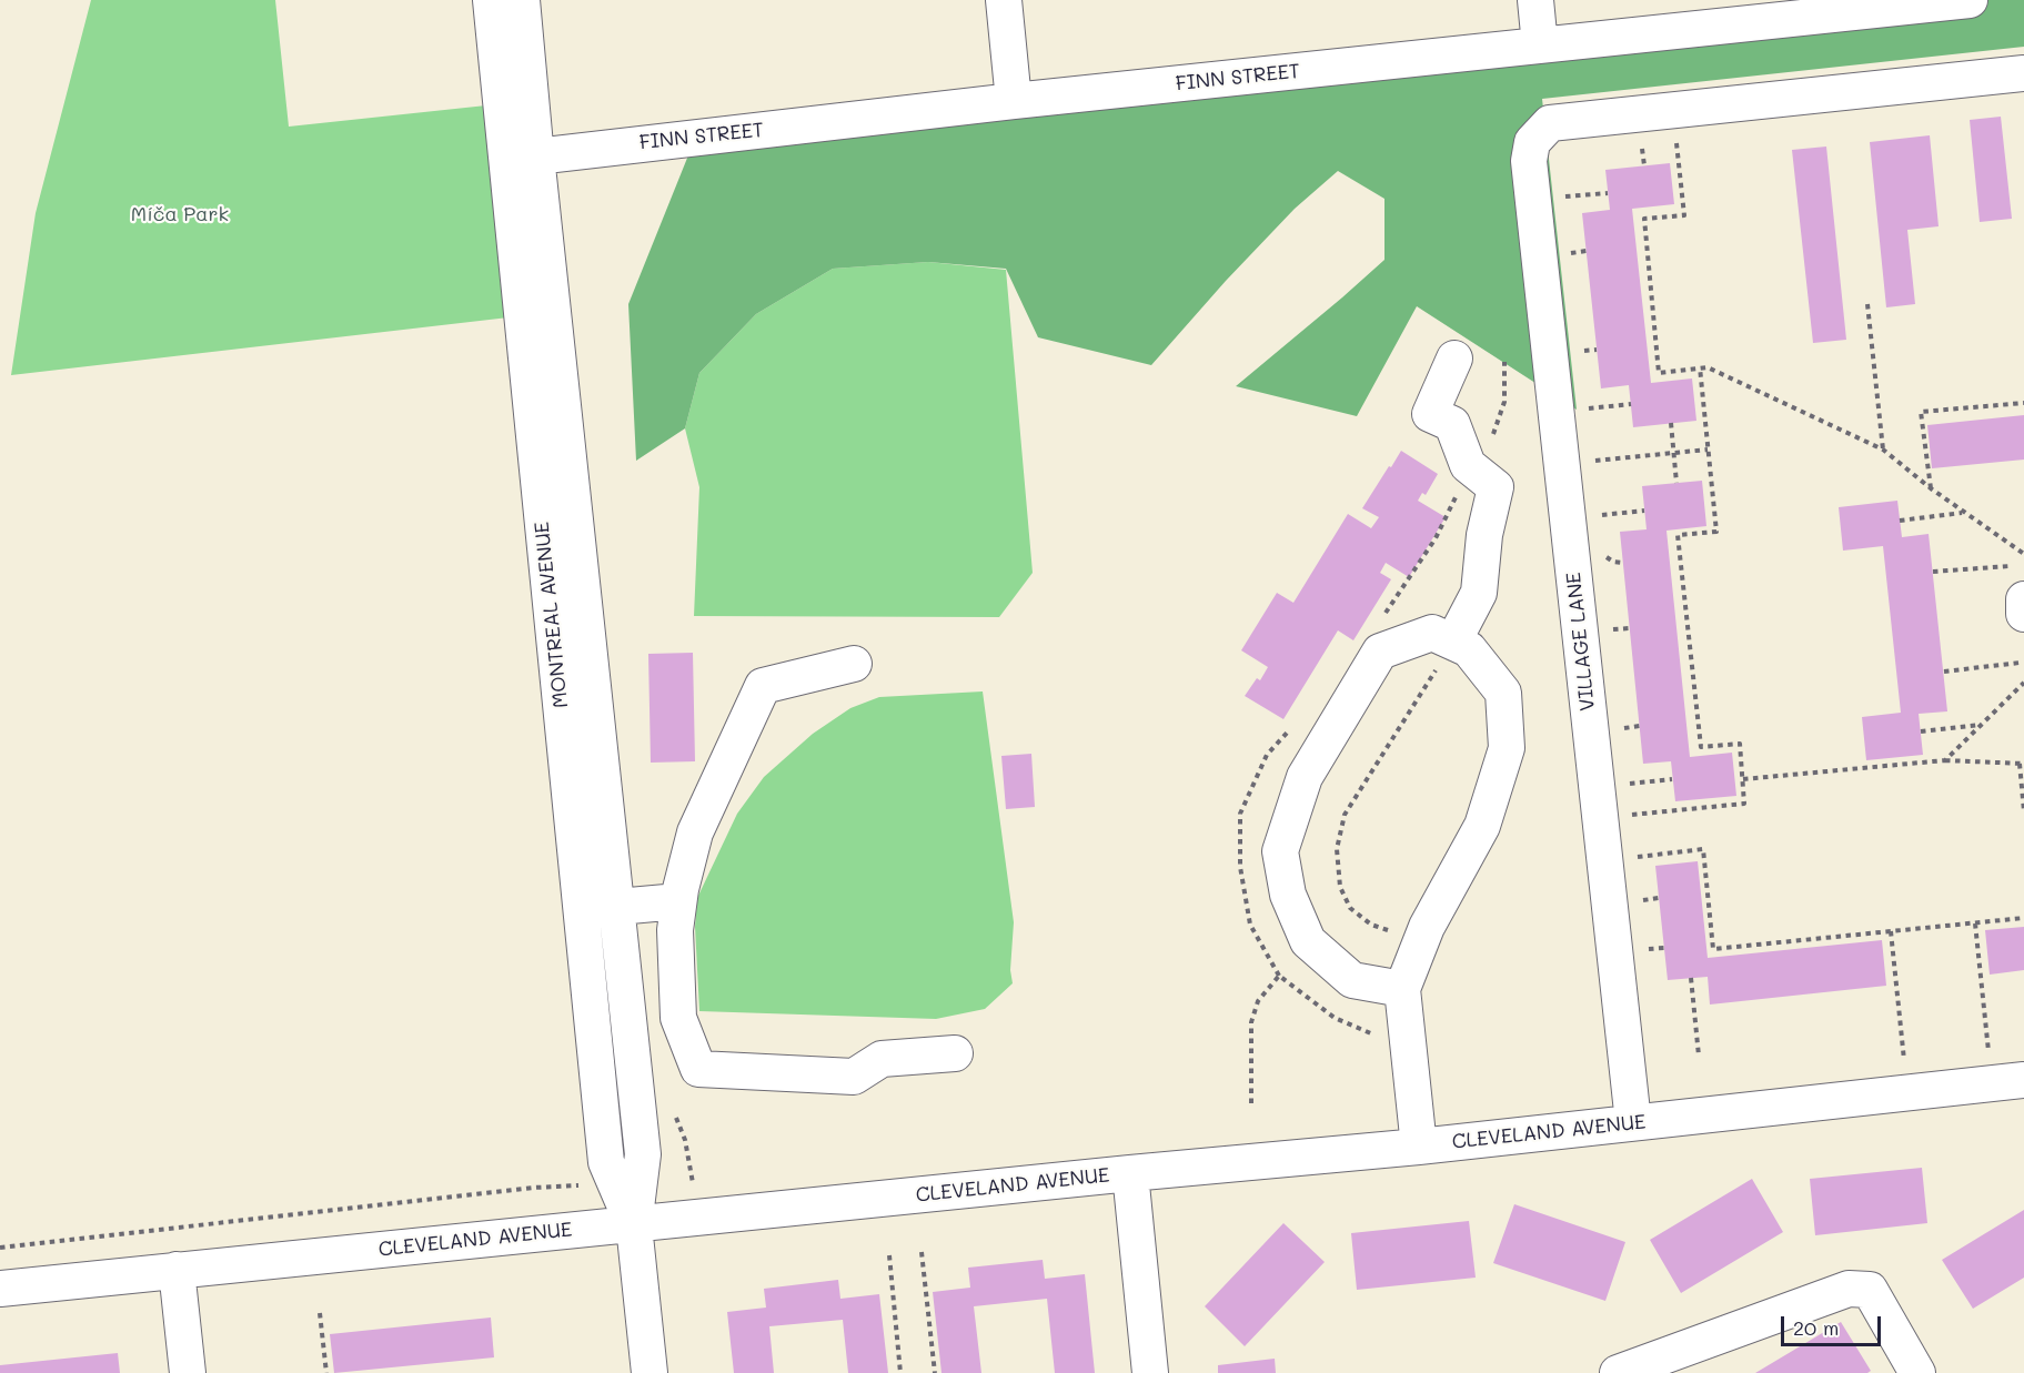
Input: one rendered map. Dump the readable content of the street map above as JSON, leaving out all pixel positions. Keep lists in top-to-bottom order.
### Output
{
  "streets": {
    "street": [
      "FINN STREET",
      "MONTREAL AVENUE",
      "VILLAGE LANE",
      "CLEVELAND AVENUE"
    ]
  },
  "crossings": [
    ["FINN STREET", "MONTREAL AVENUE"],
    ["MONTREAL AVENUE", "CLEVELAND AVENUE"],
    ["VILLAGE LANE", "CLEVELAND AVENUE"]
  ],
  "parks": ["Míča Park"],
  "scale_bar": "20 m"
}
